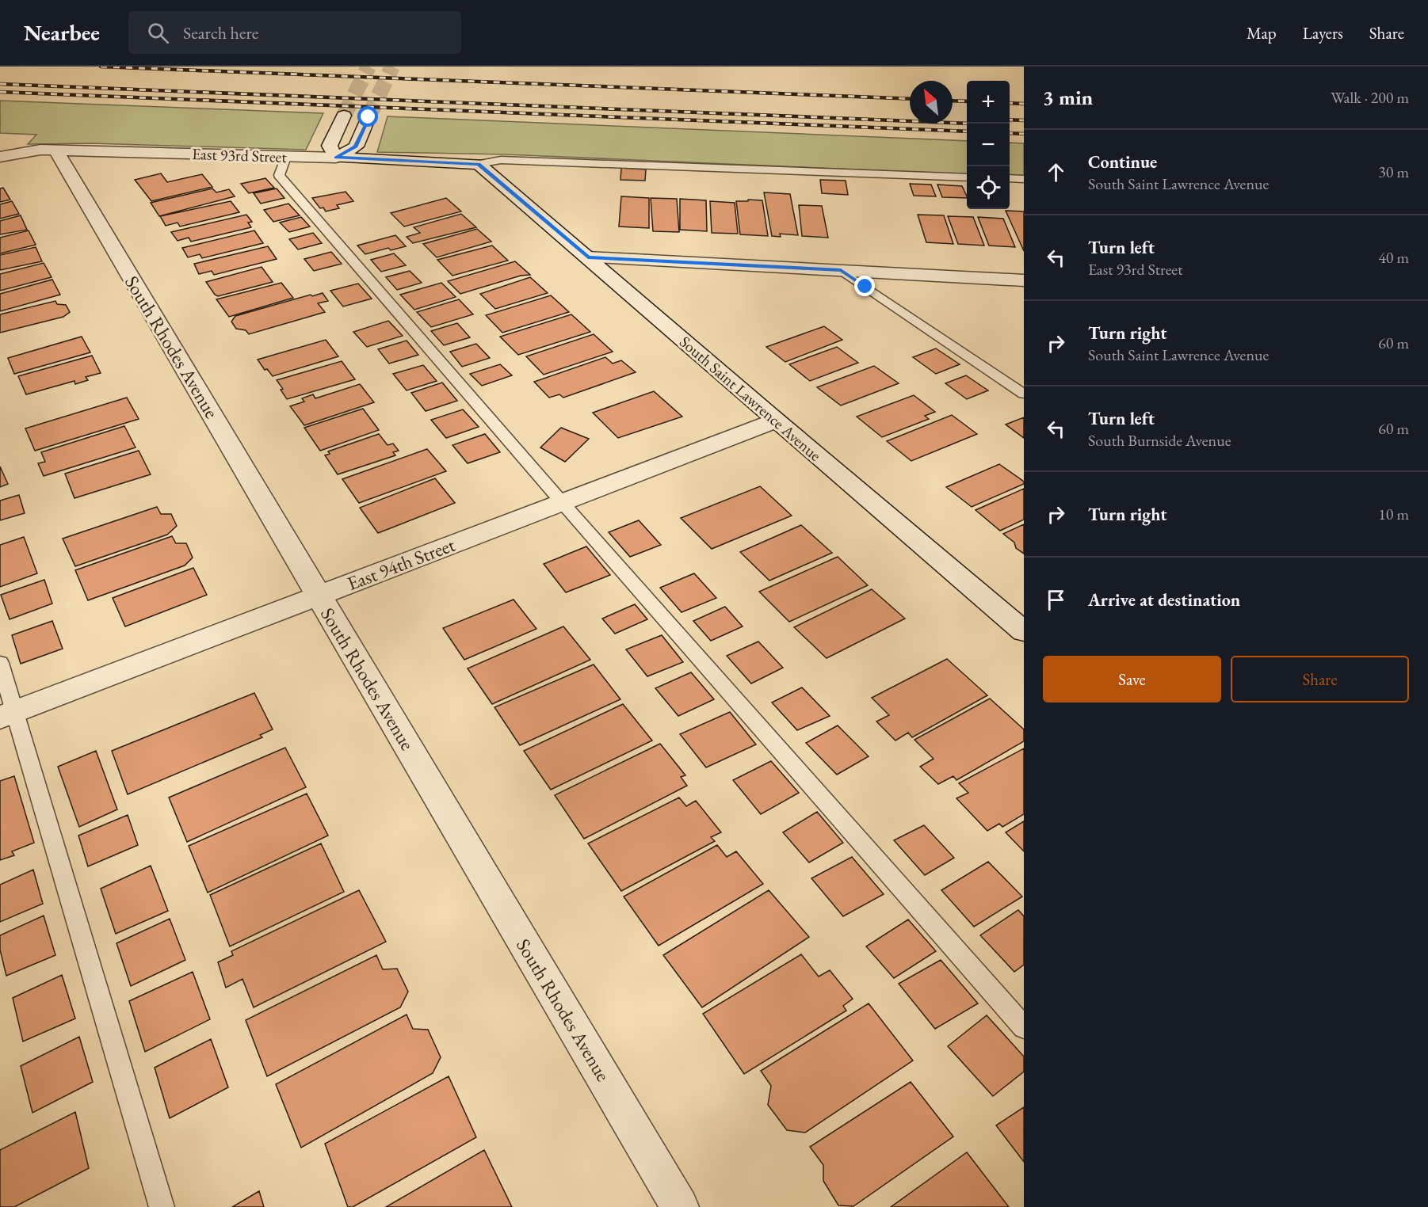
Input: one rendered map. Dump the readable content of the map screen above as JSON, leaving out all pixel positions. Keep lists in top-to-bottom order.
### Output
{
  "streets": {
    "street": [
      "East 93rd Street",
      "South Rhodes Avenue",
      "South Saint Lawrence Avenue",
      "East 94th Street"
    ]
  },
  "crossings": [
    ["East 93rd Street", "South Rhodes Avenue"],
    ["East 93rd Street", "South Saint Lawrence Avenue"],
    ["South Rhodes Avenue", "East 94th Street"],
    ["South Saint Lawrence Avenue", "East 94th Street"]
  ],
  "north": "top left",
  "page": {
    "header": "Nearbee",
    "search": "Search here",
    "nav": ["Map", "Layers", "Share"],
    "heading": ["3 min", "Walk · 200 m"],
    "map_buttons": ["+", "−"],
    "list": [
      ["Continue", "South Saint Lawrence Avenue", "30 m"],
      ["Turn left", "East 93rd Street", "40 m"],
      ["Turn right", "South Saint Lawrence Avenue", "60 m"],
      ["Turn left", "South Burnside Avenue", "60 m"],
      ["Turn right", "10 m"],
      "Arrive at destination"
    ],
    "buttons": ["Save", "Share"]
  }
}
